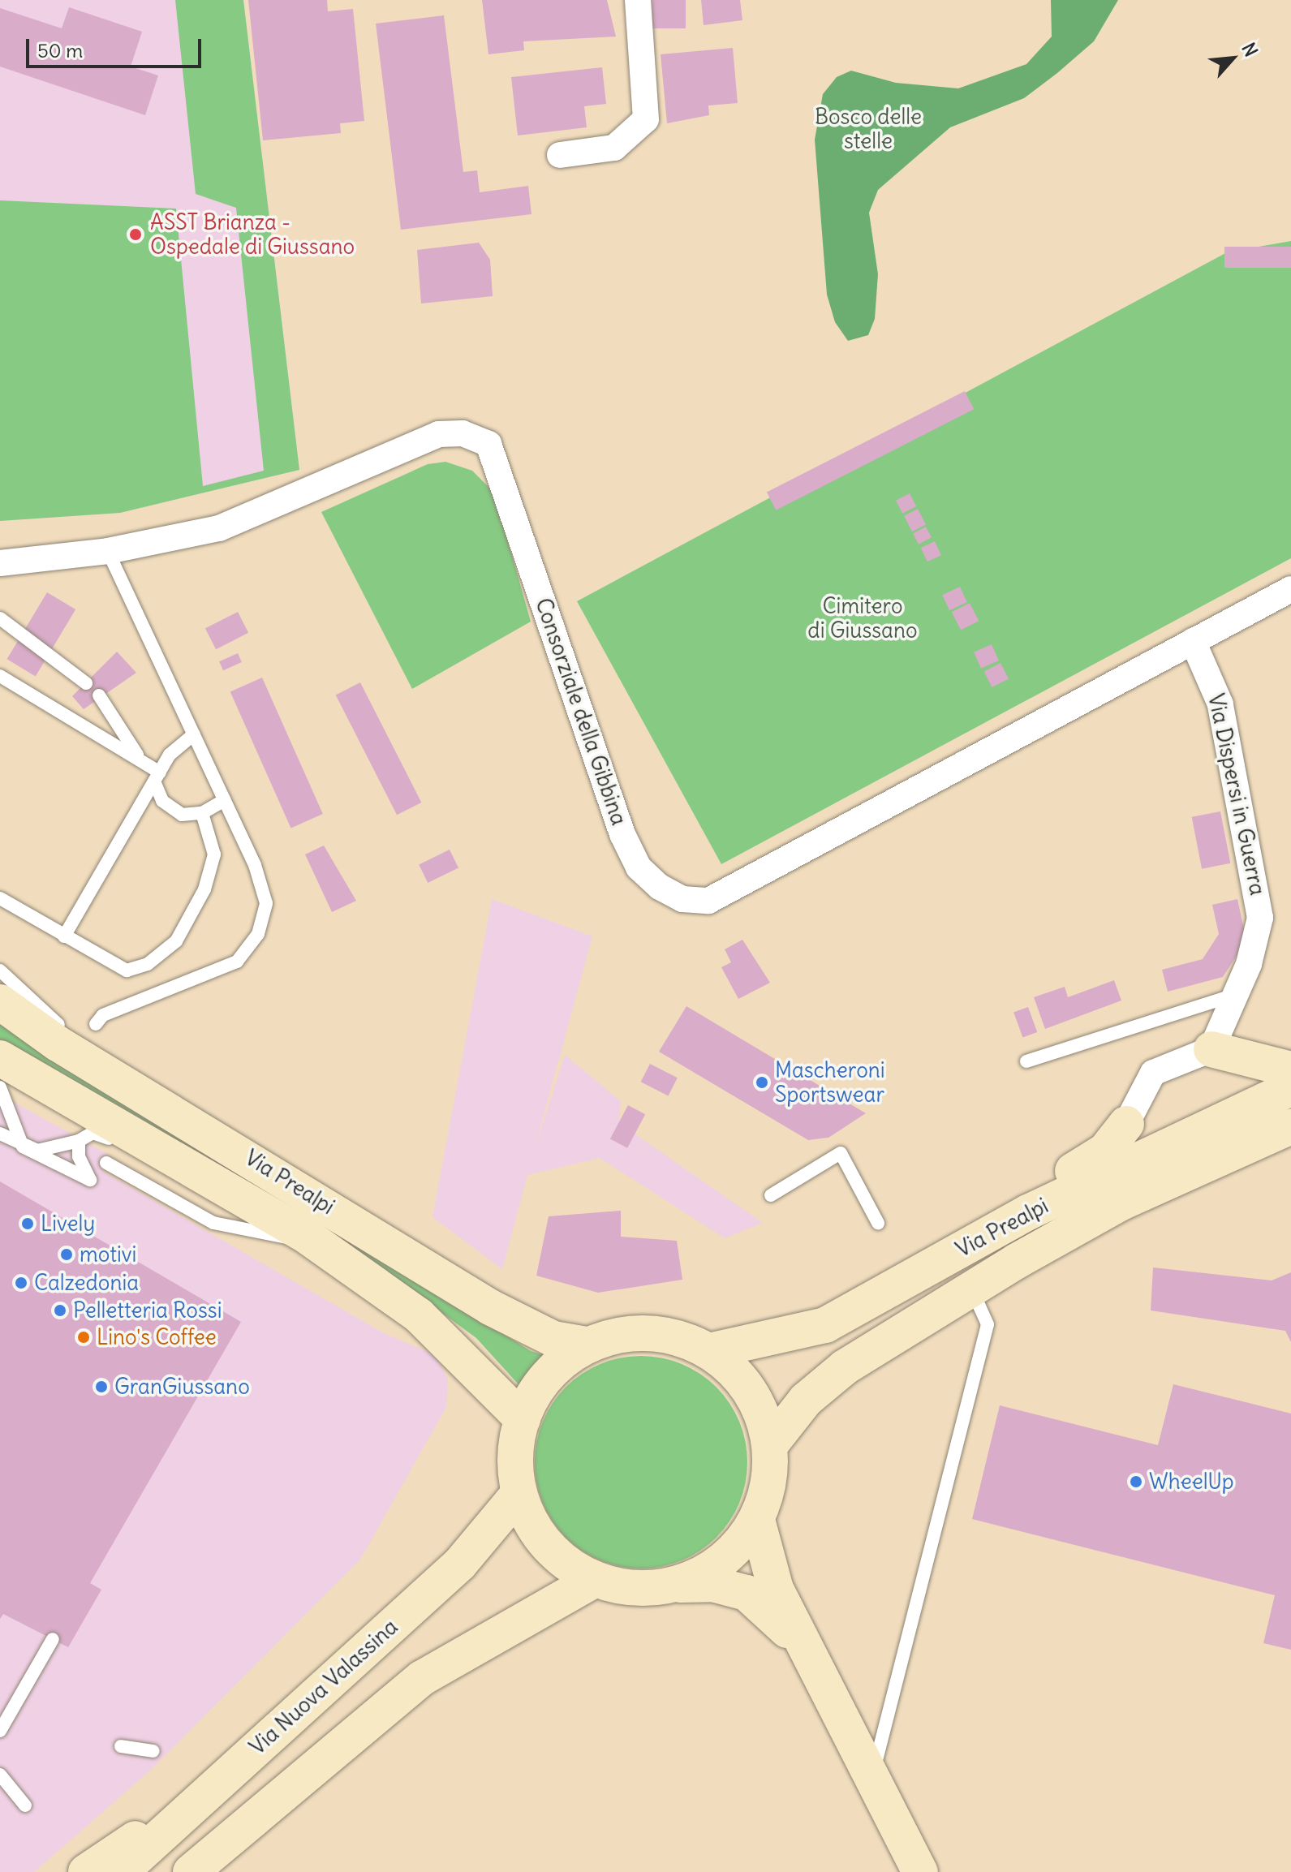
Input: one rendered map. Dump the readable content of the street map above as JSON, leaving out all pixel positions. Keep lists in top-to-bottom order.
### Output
{
  "streets": {
    "main road": ["Via Prealpi", "Via Nuova Valassina"],
    "street": ["Consorziale della Gibbina", "Via Dispersi in Guerra"]
  },
  "crossings": [
    ["Consorziale della Gibbina", "Via Dispersi in Guerra"]
  ],
  "parks": ["Bosco delle stelle", "Cimitero di Giussano"],
  "places": [
    "ASST Brianza - Ospedale di Giussano",
    "Mascheroni Sportswear",
    "Lively",
    "motivi",
    "Calzedonia",
    "Pelletteria Rossi",
    "Lino's Coffee",
    "GranGiussano",
    "WheelUp"
  ],
  "scale_bar": "50 m",
  "north": "top right"
}
